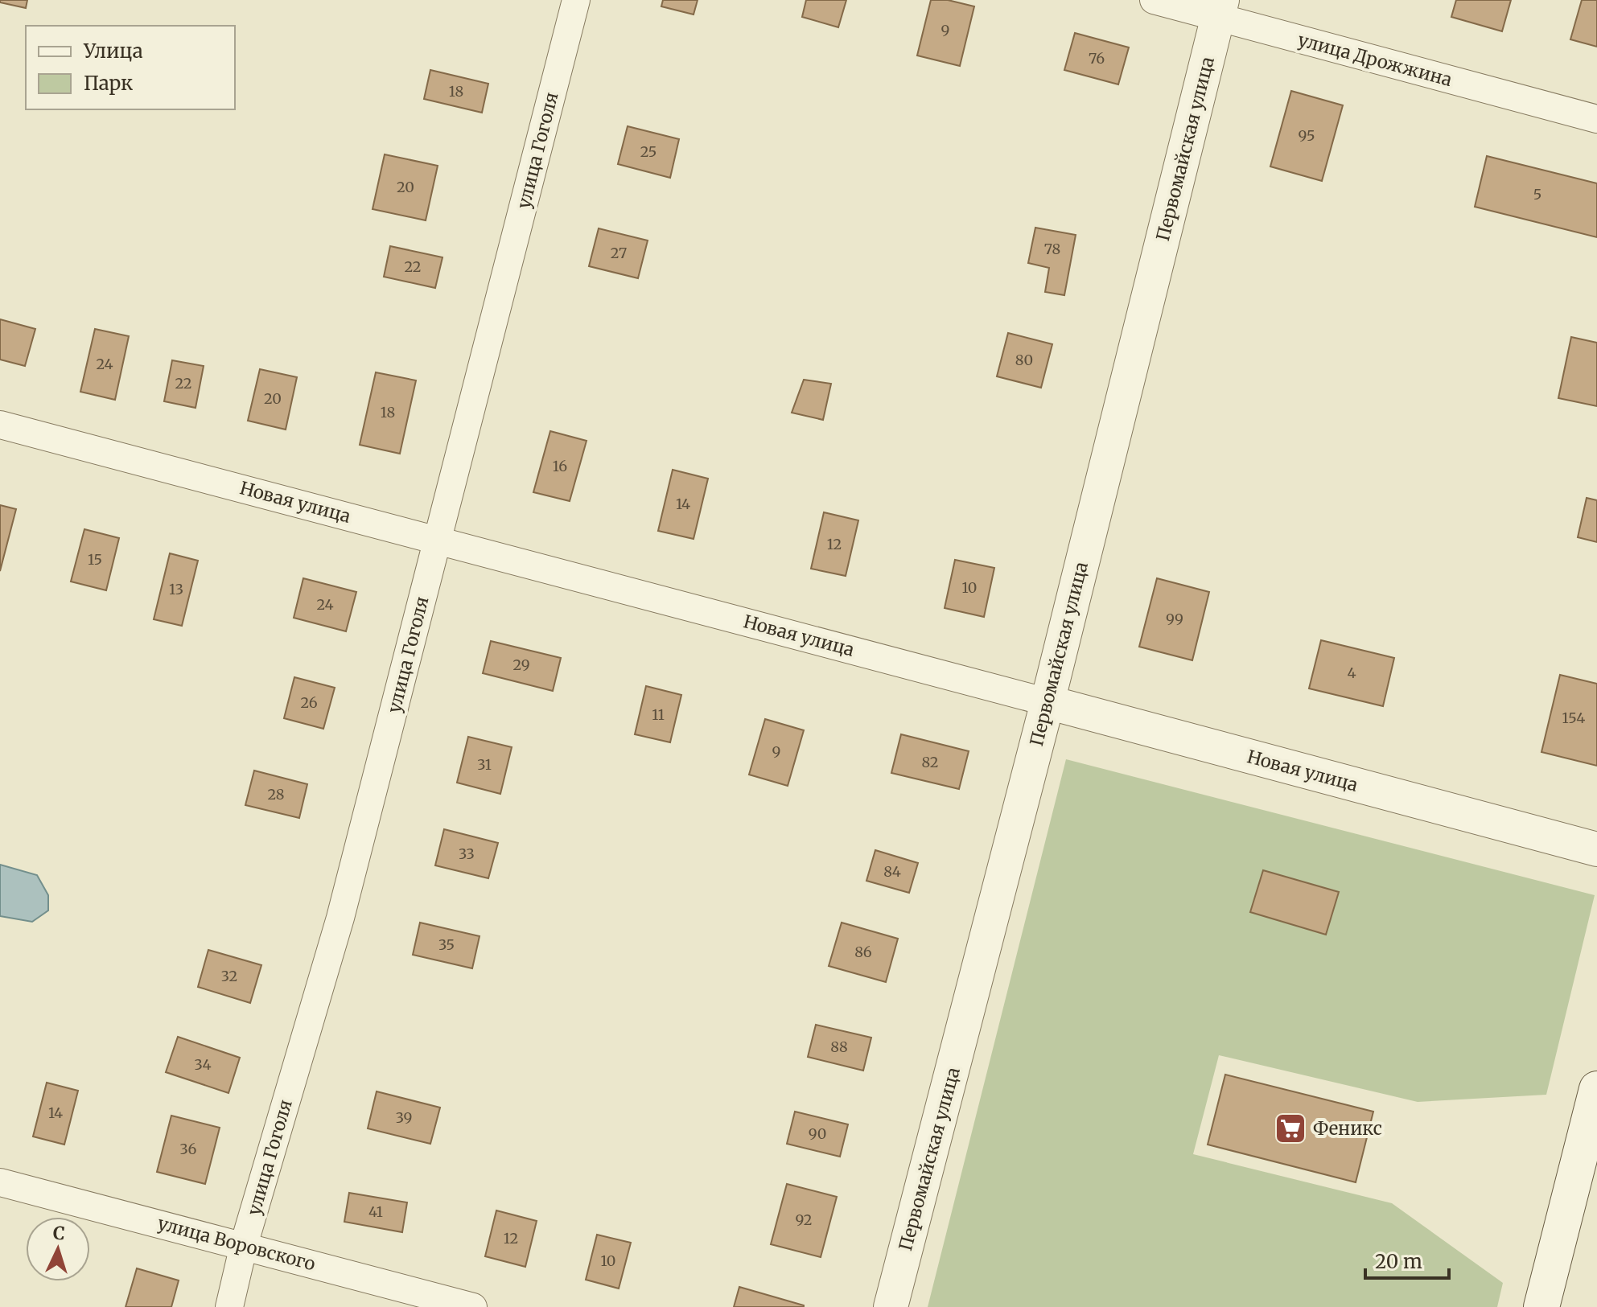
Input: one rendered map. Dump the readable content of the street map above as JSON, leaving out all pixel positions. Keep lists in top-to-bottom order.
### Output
{
  "streets": {
    "street": [
      "улица Дрожжина",
      "Первомайская улица",
      "улица Гоголя",
      "Новая улица",
      "улица Воровского"
    ]
  },
  "crossings": [
    ["улица Дрожжина", "Первомайская улица"],
    ["Первомайская улица", "Новая улица"],
    ["улица Гоголя", "Новая улица"],
    ["улица Гоголя", "улица Воровского"]
  ],
  "places": {
    "supermarket": ["Феникс"]
  },
  "house_numbers": [
    "9",
    "76",
    "18",
    "95",
    "25",
    "20",
    "5",
    "78",
    "27",
    "22",
    "80",
    "24",
    "22",
    "20",
    "18",
    "16",
    "14",
    "12",
    "15",
    "10",
    "13",
    "24",
    "99",
    "29",
    "4",
    "26",
    "11",
    "154",
    "9",
    "82",
    "31",
    "28",
    "33",
    "84",
    "35",
    "86",
    "32",
    "88",
    "34",
    "14",
    "39",
    "90",
    "36",
    "41",
    "92",
    "12",
    "10"
  ],
  "legend": ["Улица", "Парк"],
  "scale_bar": "20 m",
  "north": "top"
}
